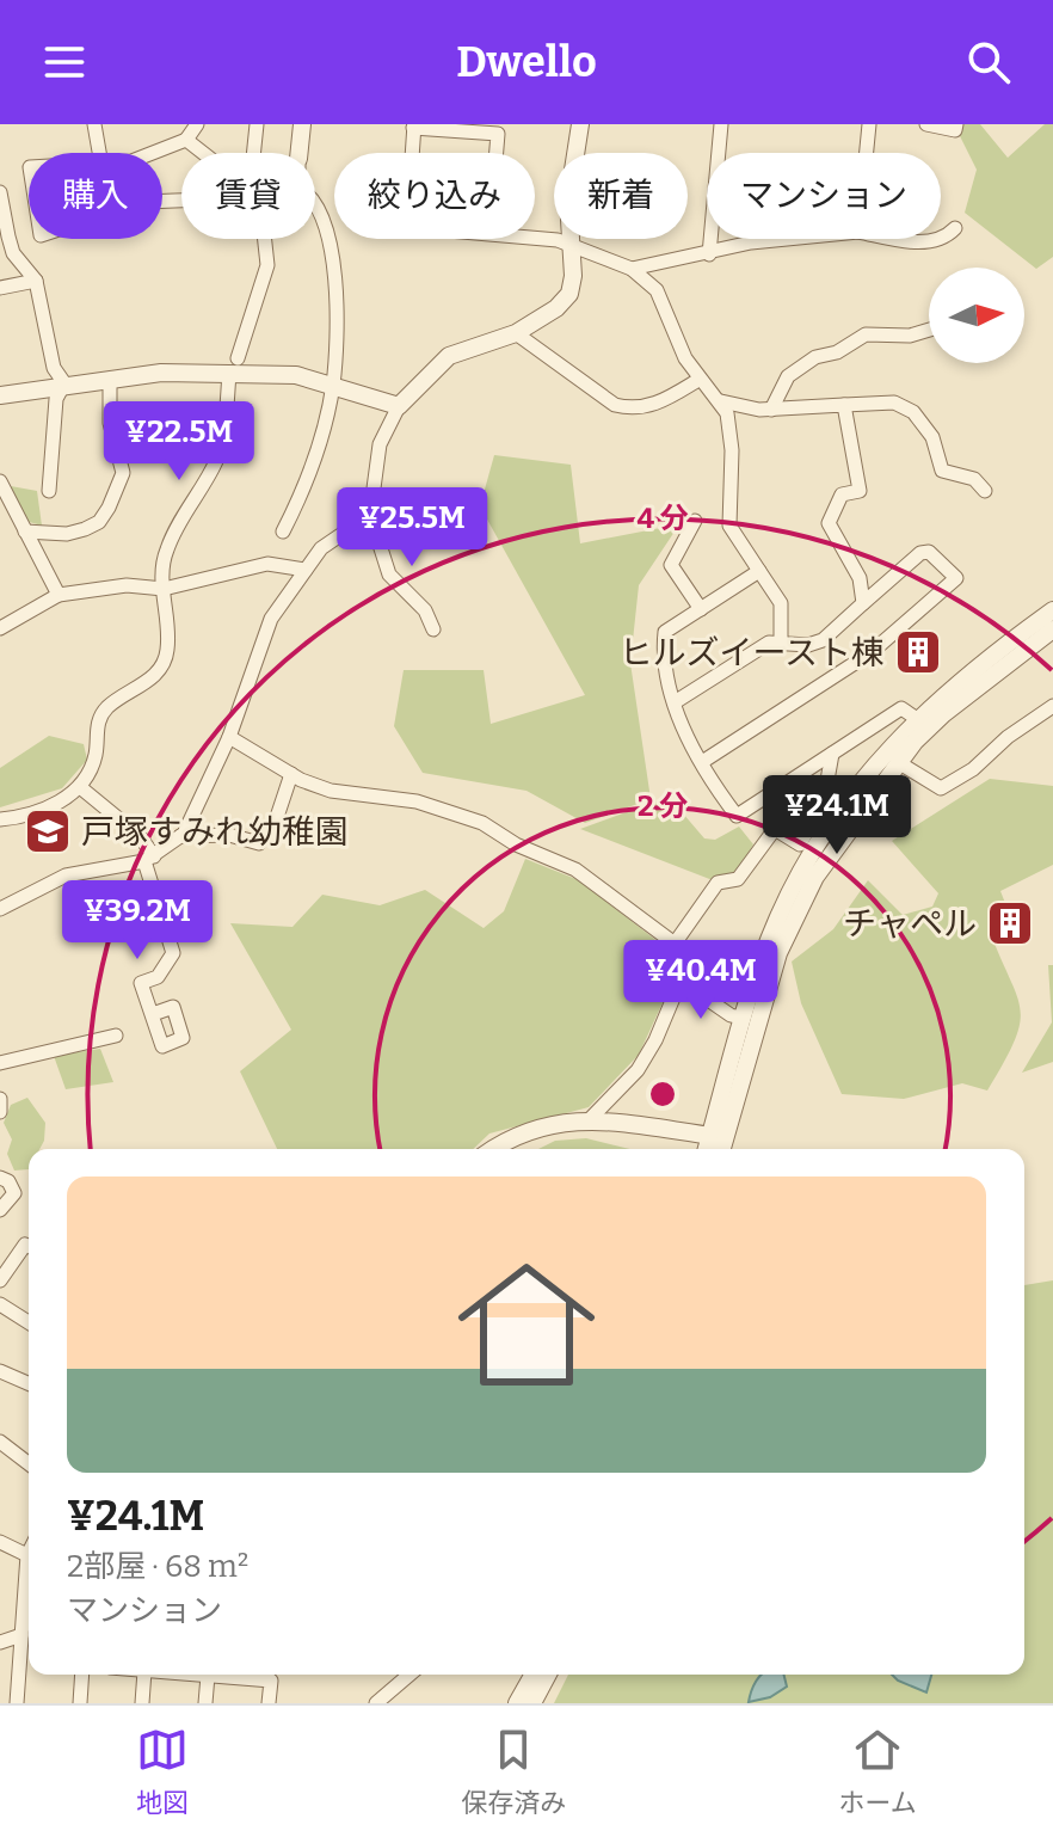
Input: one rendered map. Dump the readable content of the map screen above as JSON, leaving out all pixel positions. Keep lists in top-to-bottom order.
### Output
{
  "places": {
    "building": ["ヒルズイースト棟", "チャペル"],
    "school or university": ["戸塚すみれ幼稚園"]
  },
  "north": "right",
  "page": {
    "header": "Dwello",
    "chip": [
      "購入",
      "賃貸",
      "絞り込み",
      "新着",
      "マンション"
    ],
    "price": [
      "¥22.5M",
      "¥25.5M",
      "¥24.1M",
      "¥39.2M",
      "¥40.4M"
    ],
    "list": [
      {
        "name": "¥24.1M",
        "note": "2部屋 · 68 m² · マンション"
      }
    ],
    "tabs": ["地図", "保存済み", "ホーム"]
  },
  "rings": ["4 分", "2 分"]
}
